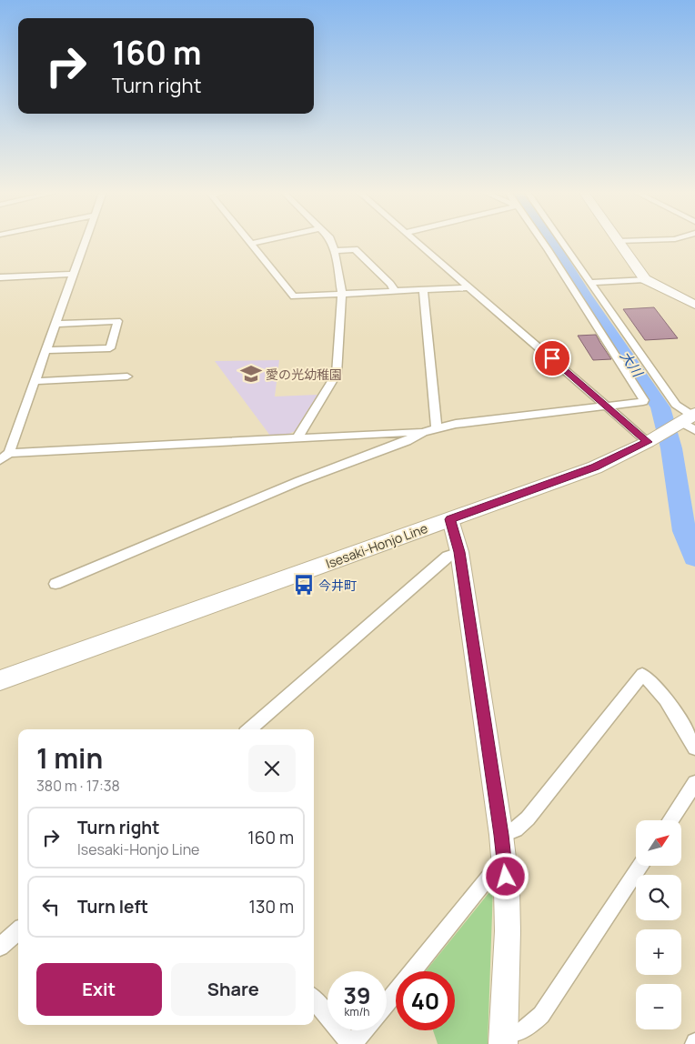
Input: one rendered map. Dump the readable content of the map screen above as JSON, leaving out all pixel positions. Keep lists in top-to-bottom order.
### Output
{
  "streets": {
    "main road": ["Isesaki-Honjo Line"]
  },
  "water": ["大川"],
  "places": {
    "school or university": ["愛の光幼稚園"],
    "bus stop": ["今井町"]
  },
  "north": "top right",
  "page": {
    "turn": ["160 m", "Turn right"],
    "heading": ["1 min", "380 m · 17:38"],
    "list": [
      {
        "name": "Turn right",
        "note": "Isesaki-Honjo Line",
        "value": "160 m"
      },
      {
        "name": "Turn left",
        "value": "130 m"
      }
    ],
    "map_buttons": ["+", "−"],
    "buttons": ["Exit", "Share"],
    "speed": "39 km/h",
    "limit": "40"
  }
}
